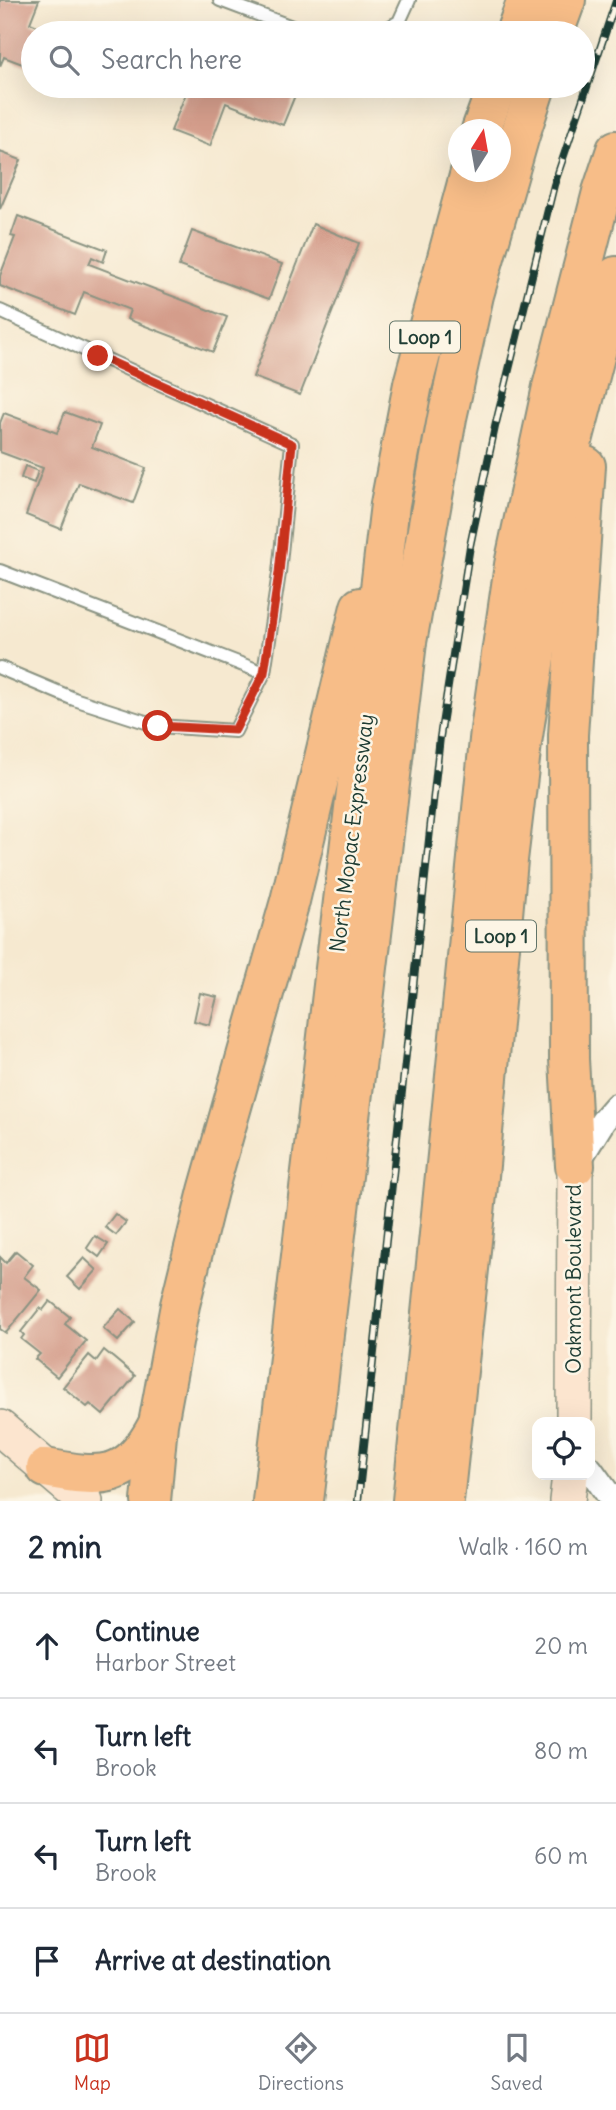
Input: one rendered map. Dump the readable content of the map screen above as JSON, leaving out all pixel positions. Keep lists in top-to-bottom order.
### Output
{
  "streets": {
    "highway": ["Loop 1", "North Mopac Expressway"],
    "street": ["Oakmont Boulevard"]
  },
  "north": "top",
  "page": {
    "search": "Search here",
    "heading": ["2 min", "Walk · 160 m"],
    "list": [
      ["Continue", "Harbor Street", "20 m"],
      ["Turn left", "Brook", "80 m"],
      ["Turn left", "Brook", "60 m"],
      "Arrive at destination"
    ],
    "nav": ["Map", "Directions", "Saved"]
  }
}
